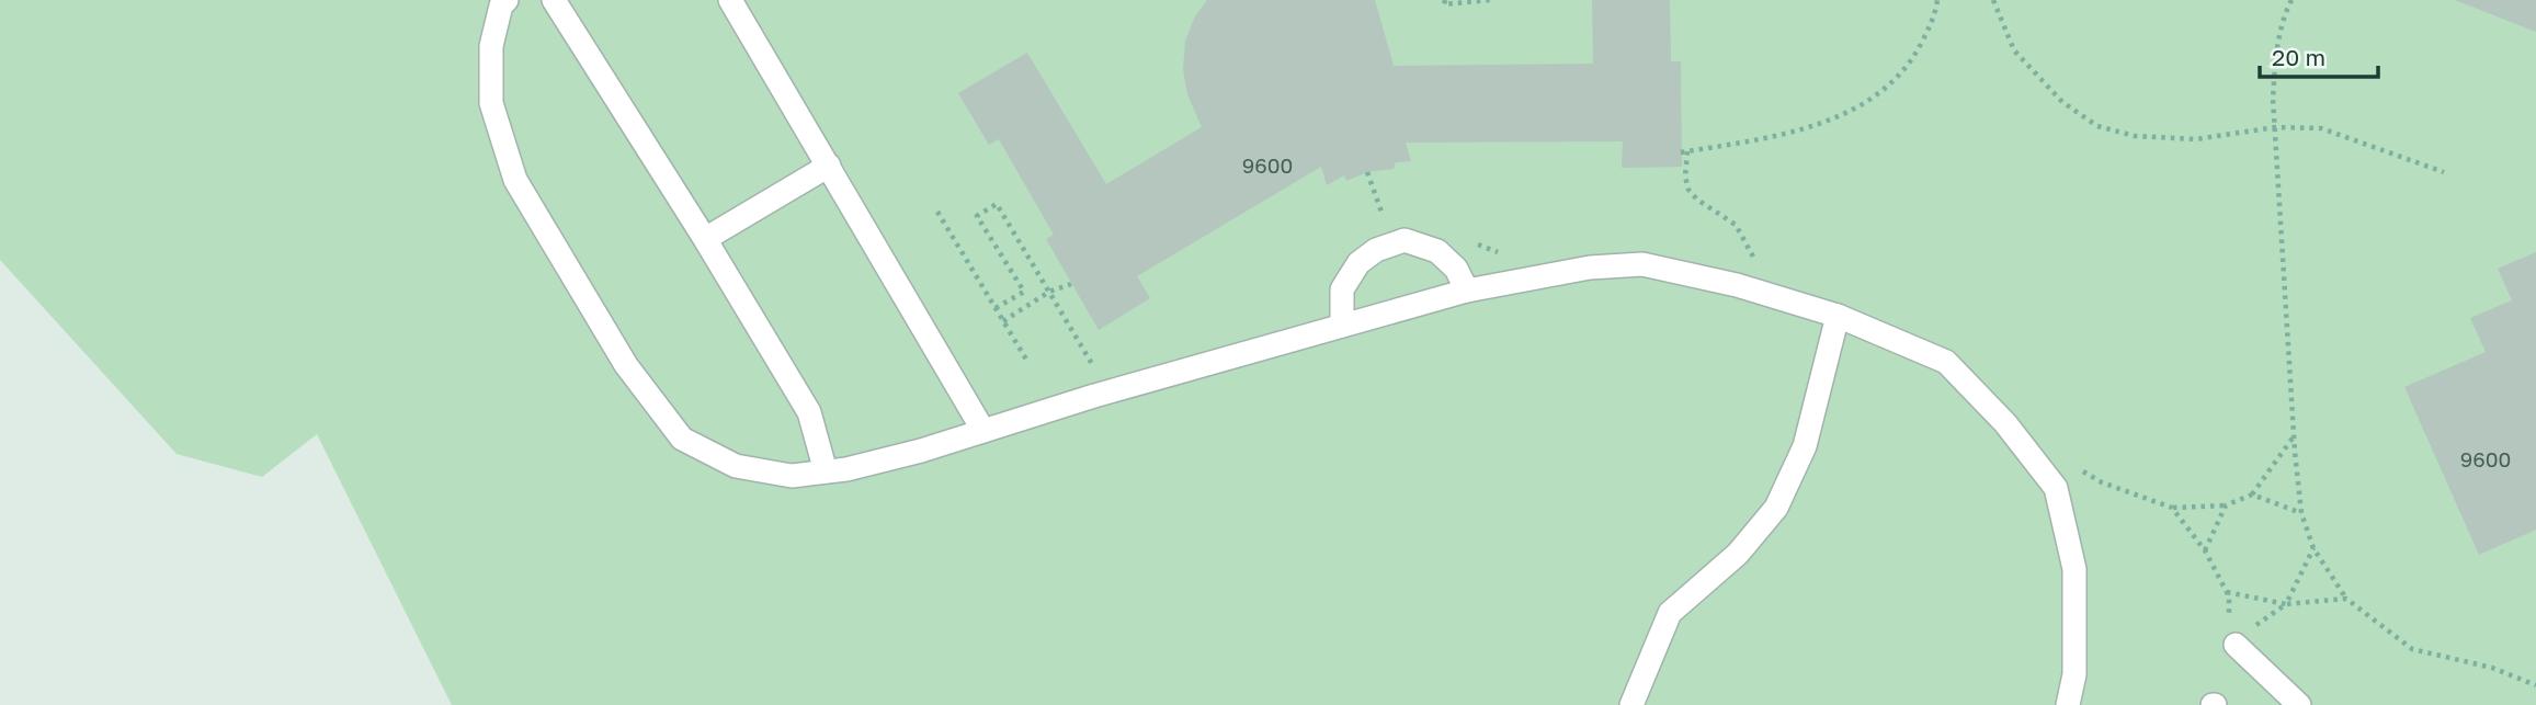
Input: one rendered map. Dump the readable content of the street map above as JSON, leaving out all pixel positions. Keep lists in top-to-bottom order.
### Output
{
  "house_numbers": ["9600", "9600"],
  "scale_bar": "20 m"
}
